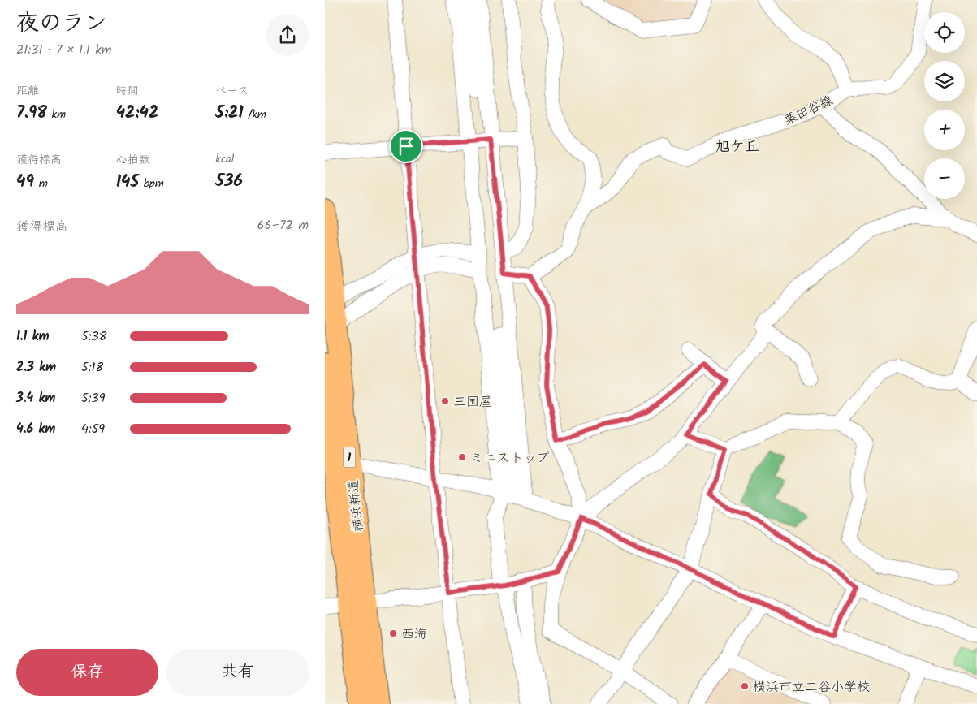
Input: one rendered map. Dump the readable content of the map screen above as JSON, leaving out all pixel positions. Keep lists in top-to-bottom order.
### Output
{
  "streets": {
    "highway": ["1", "横浜新道"],
    "street": ["栗田谷線"]
  },
  "districts": ["旭ケ丘"],
  "places": [
    "三国屋",
    "ミニストップ",
    "西海",
    "横浜市立二谷小学校"
  ],
  "page": {
    "heading": ["夜のラン", "21:31 · 7 × 1.1 km"],
    "map_buttons": ["+", "−"],
    "stats": [
      ["距離", "7.98 km"],
      ["時間", "42:42"],
      ["ペース", "5:21 /km"],
      ["獲得標高", "49 m"],
      ["心拍数", "145 bpm"],
      ["kcal", "536"]
    ],
    "chart": ["獲得標高", "66–72 m"],
    "list": [
      {
        "name": "1.1 km",
        "note": "5:38"
      },
      {
        "name": "2.3 km",
        "note": "5:18"
      },
      {
        "name": "3.4 km",
        "note": "5:39"
      },
      {
        "name": "4.6 km",
        "note": "4:59"
      }
    ],
    "buttons": ["保存", "共有"]
  }
}
